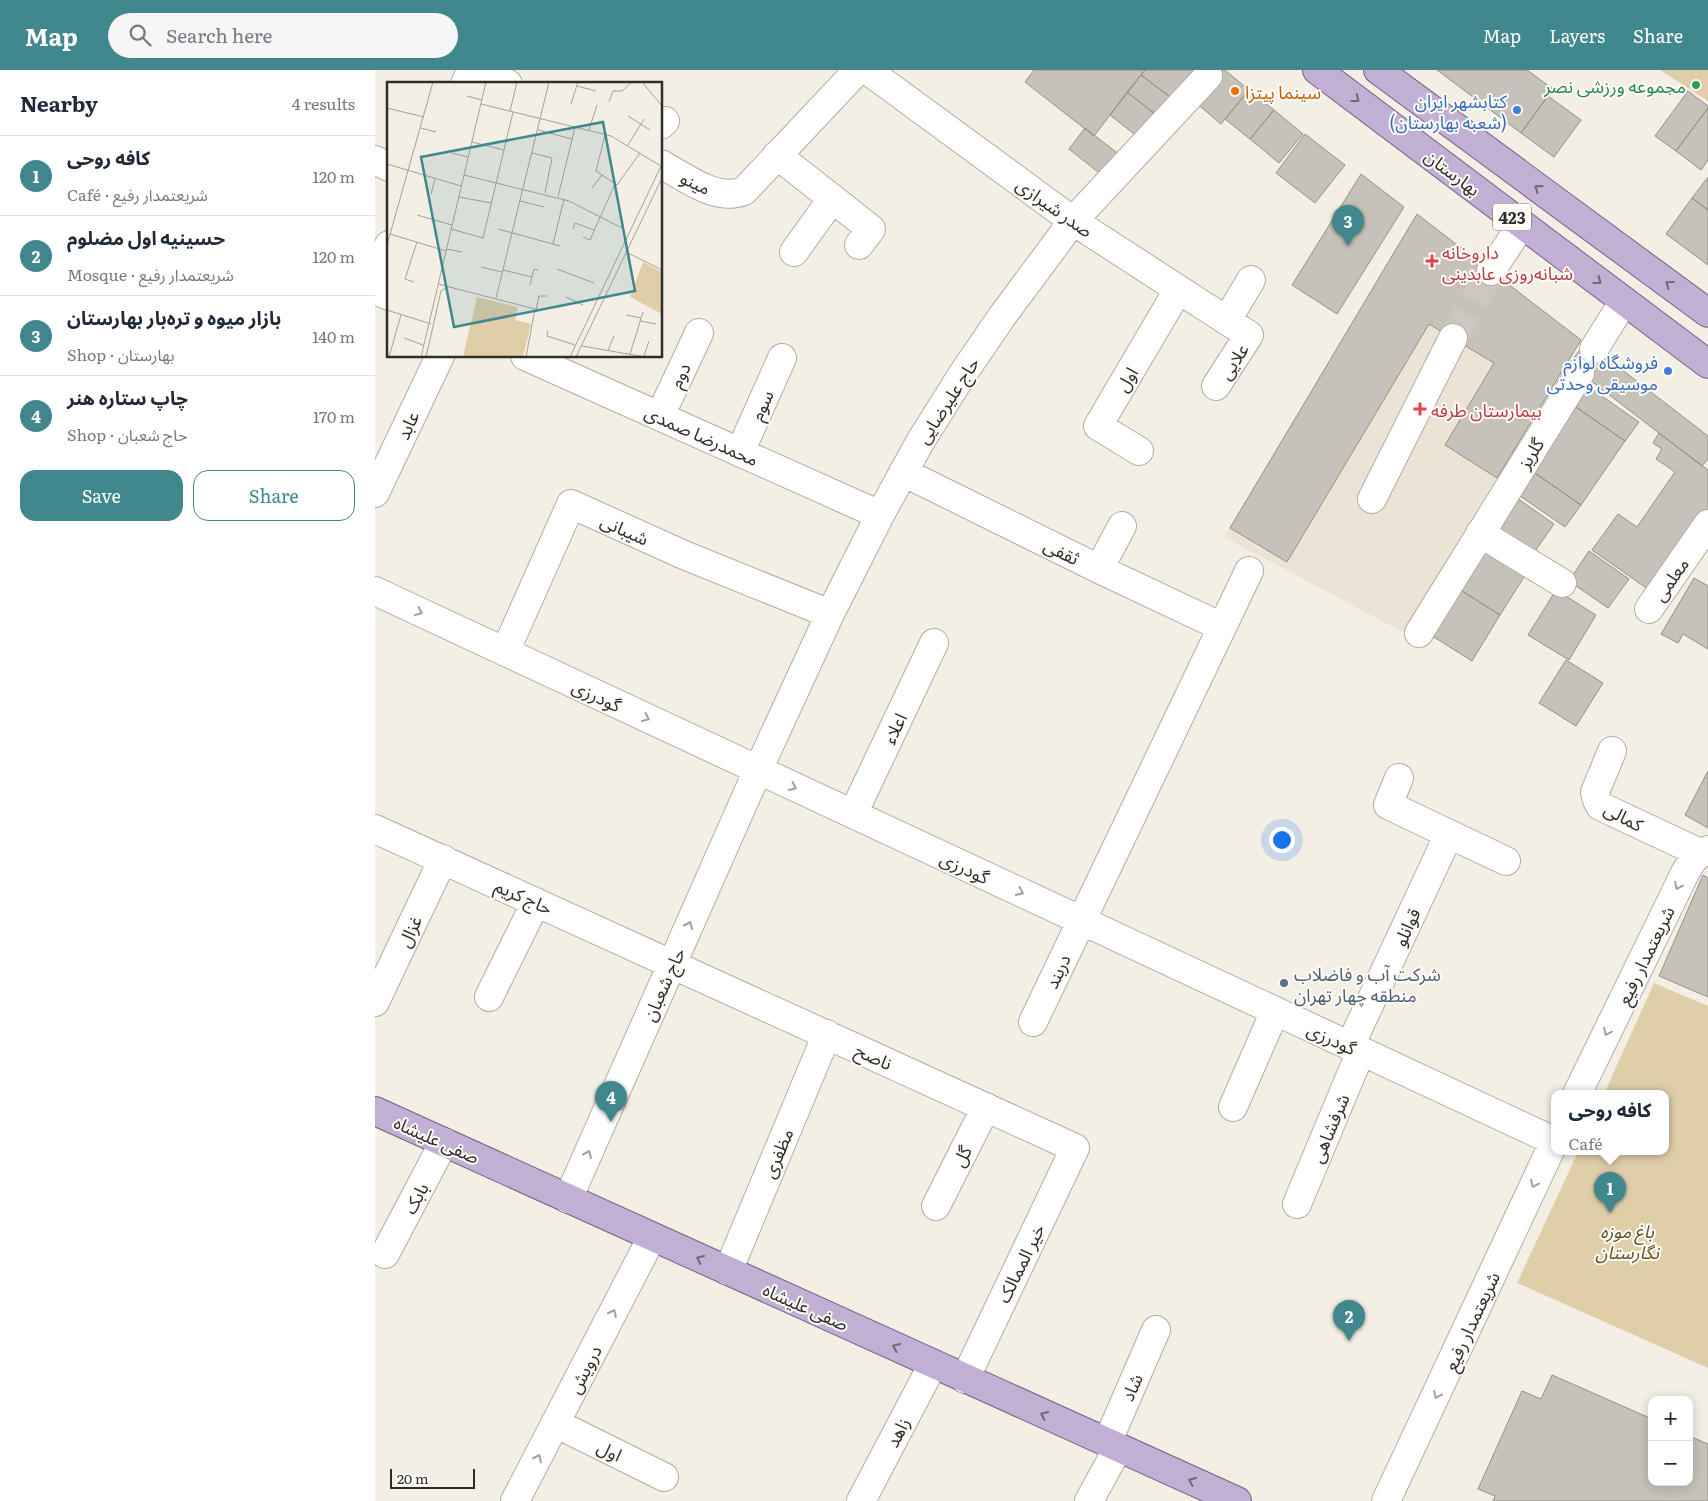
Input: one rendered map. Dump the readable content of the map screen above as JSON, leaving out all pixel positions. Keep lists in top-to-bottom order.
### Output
{
  "streets": {
    "main road": ["بهارستان", "423", "صفی علیشاه"],
    "street": [
      "مینو",
      "صدر شیرازی",
      "علایی",
      "دوم",
      "اول",
      "حاج علیرضایی",
      "سوم",
      "عابد",
      "محمدرضا صمدی",
      "گلریز",
      "شیبانی",
      "ثقفی",
      "معلمی",
      "گودرزی",
      "اعلاء",
      "کمالی",
      "حاج کریم",
      "قوانلو",
      "غزال",
      "شریعتمدار رفیع",
      "دربند",
      "حاج شعبان",
      "ناصح",
      "شرفشاهی",
      "مظفری",
      "گل",
      "بابک",
      "خیر الممالک",
      "درویش",
      "شاد",
      "زاهد"
    ]
  },
  "crossings": [
    ["صدر شیرازی", "علایی"],
    ["صدر شیرازی", "اول"],
    ["صدر شیرازی", "حاج علیرضایی"],
    ["دوم", "محمدرضا صمدی"],
    ["اول", "درویش"],
    ["حاج علیرضایی", "محمدرضا صمدی"],
    ["حاج علیرضایی", "شیبانی"],
    ["حاج علیرضایی", "ثقفی"],
    ["حاج علیرضایی", "گودرزی"],
    ["حاج علیرضایی", "حاج شعبان"],
    ["سوم", "محمدرضا صمدی"],
    ["شیبانی", "گودرزی"],
    ["گودرزی", "اعلاء"],
    ["گودرزی", "قوانلو"],
    ["گودرزی", "دربند"],
    ["گودرزی", "حاج شعبان"],
    ["گودرزی", "شرفشاهی"],
    ["کمالی", "شریعتمدار رفیع"],
    ["حاج کریم", "غزال"],
    ["حاج کریم", "حاج شعبان"],
    ["حاج کریم", "ناصح"],
    ["قوانلو", "شرفشاهی"],
    ["حاج شعبان", "ناصح"],
    ["حاج شعبان", "صفی علیشاه"],
    ["ناصح", "مظفری"],
    ["ناصح", "گل"],
    ["ناصح", "خیر الممالک"],
    ["صفی علیشاه", "مظفری"],
    ["صفی علیشاه", "بابک"],
    ["صفی علیشاه", "خیر الممالک"],
    ["صفی علیشاه", "درویش"],
    ["صفی علیشاه", "شاد"],
    ["صفی علیشاه", "زاهد"]
  ],
  "one_way": [
    "گودرزی",
    "شریعتمدار رفیع",
    "حاج شعبان",
    "صفی علیشاه",
    "درویش"
  ],
  "parks": ["باغ موزه نگارستان"],
  "places": {
    "other": [
      "مجموعه ورزشی نصر",
      "سینما پیتزا",
      "کتابشهر ایران (شعبه بهارستان)",
      "فروشگاه لوازم موسیقی وحدتی",
      "شرکت آب و فاضلاب منطقه چهار تهران"
    ],
    "health": ["داروخانه شبانه‌روزی عابدینی", "بیمارستان طرفه"]
  },
  "scale_bar": "20 m",
  "page": {
    "header": "Map",
    "search": "Search here",
    "nav": ["Map", "Layers", "Share"],
    "heading": ["Nearby", "4 results"],
    "list": [
      {
        "mark": "1",
        "name": "کافه روحی",
        "note": "Café · شریعتمدار رفیع",
        "value": "120 m"
      },
      {
        "mark": "2",
        "name": "حسینیه اول مضلوم",
        "note": "Mosque · شریعتمدار رفیع",
        "value": "120 m"
      },
      {
        "mark": "3",
        "name": "بازار میوه و تره‌بار بهارستان",
        "note": "Shop · بهارستان",
        "value": "140 m"
      },
      {
        "mark": "4",
        "name": "چاپ ستاره هنر",
        "note": "Shop · حاج شعبان",
        "value": "170 m"
      }
    ],
    "pins": [
      "3",
      "4",
      "1",
      "2"
    ],
    "buttons": ["Save", "Share"],
    "popup": ["کافه روحی", "Café"],
    "map_buttons": ["+", "−"],
    "scale": "20 m"
  }
}
